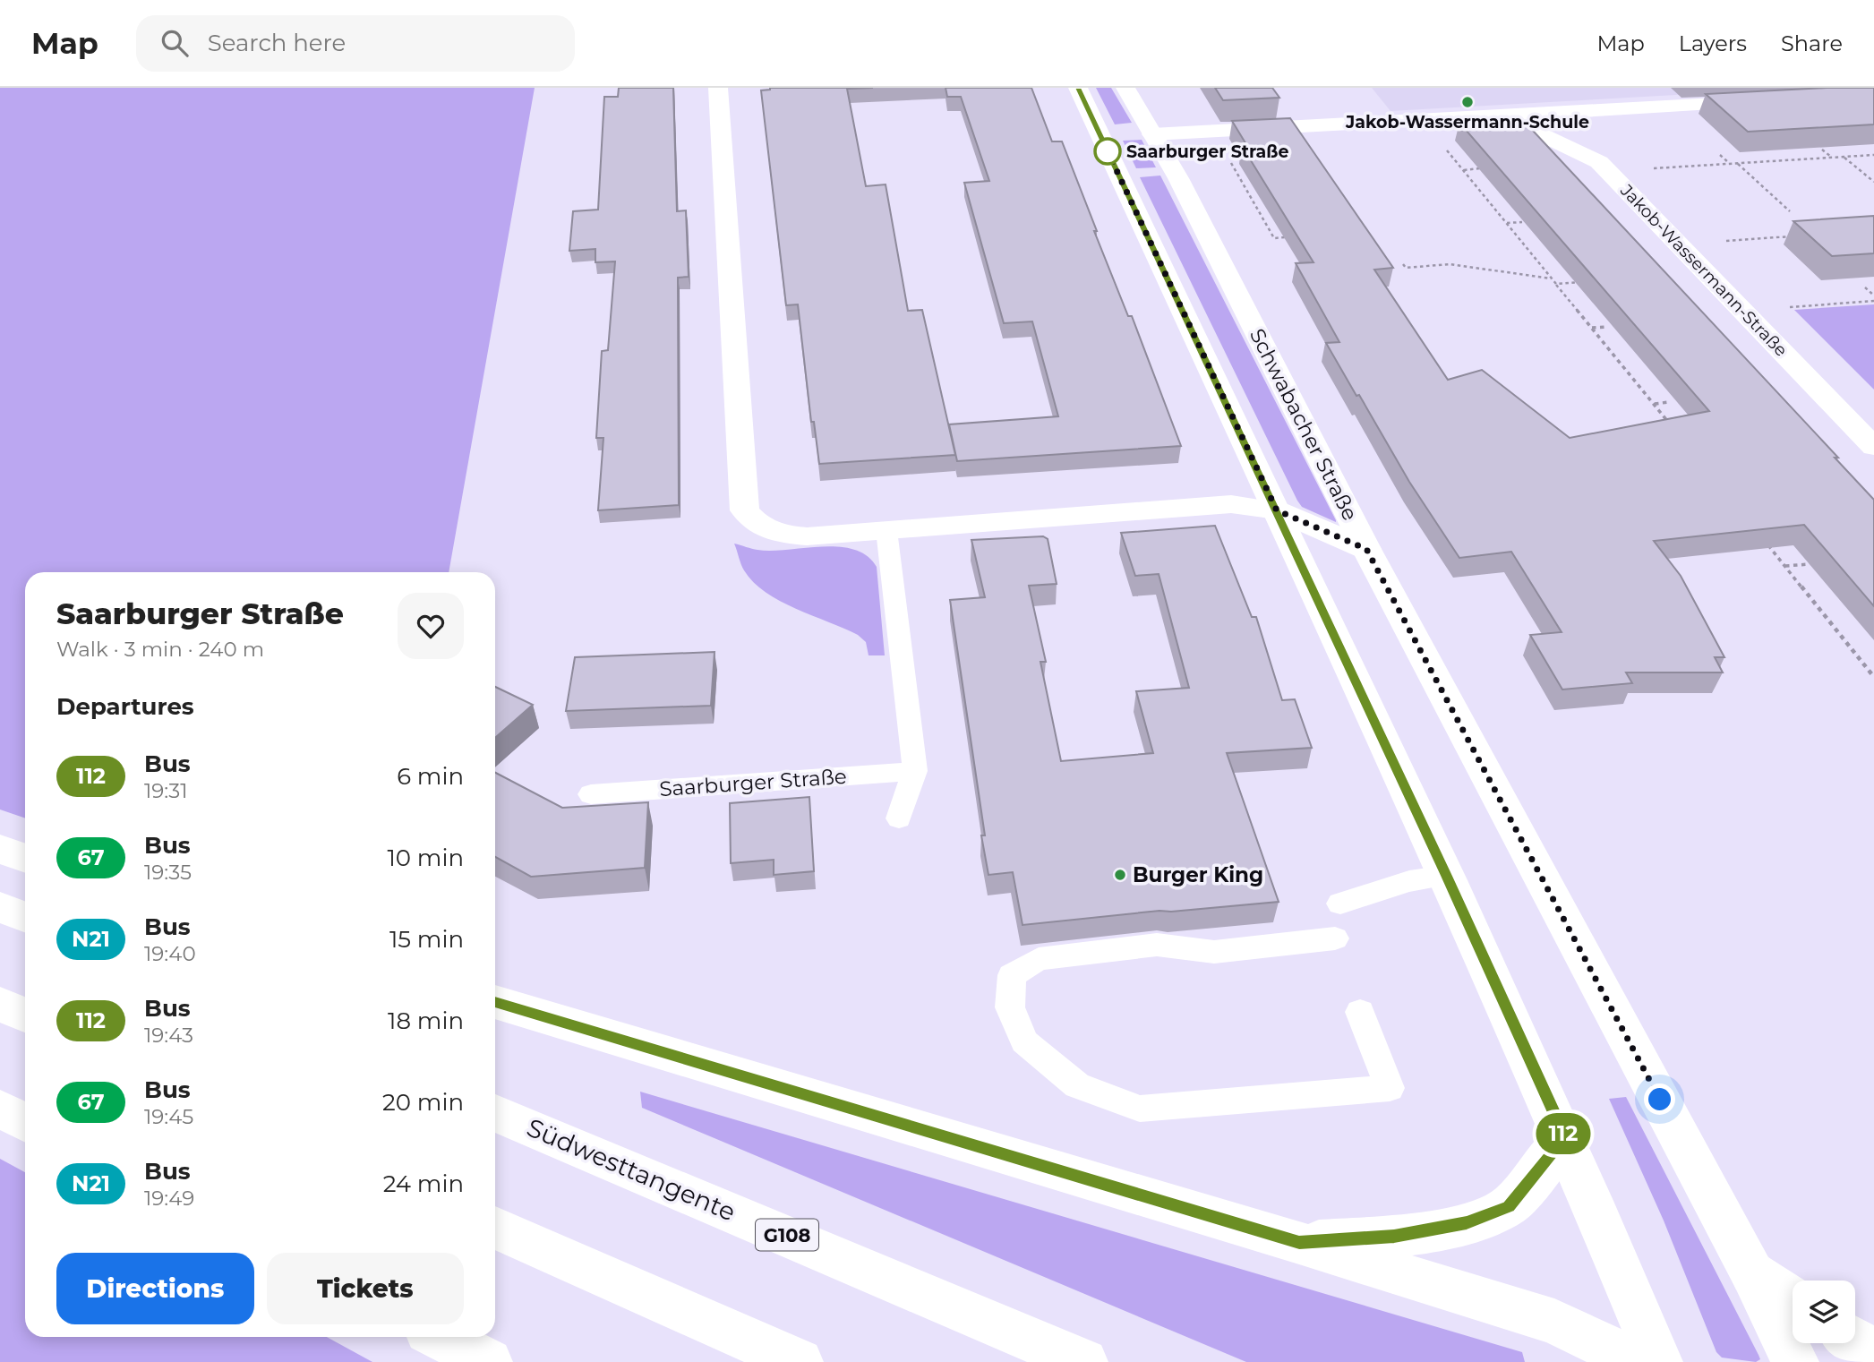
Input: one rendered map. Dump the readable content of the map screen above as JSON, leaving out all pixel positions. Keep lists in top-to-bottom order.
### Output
{
  "streets": {
    "main road": [
      "Jakob-Wassermann-Straße",
      "Schwabacher Straße",
      "Südwesttangente",
      "G108"
    ],
    "lane": ["Saarburger Straße"]
  },
  "places": ["Jakob-Wassermann-Schule", "Saarburger Straße", "Burger King"],
  "lines": ["bus line 112"],
  "page": {
    "header": "Map",
    "search": "Search here",
    "nav": ["Map", "Layers", "Share"],
    "on_map": "112",
    "heading": [
      ["Saarburger Straße", "Walk · 3 min · 240 m"],
      "Departures"
    ],
    "list": [
      {
        "mark": "112",
        "name": "Bus",
        "note": "19:31",
        "value": "6 min"
      },
      {
        "mark": "67",
        "name": "Bus",
        "note": "19:35",
        "value": "10 min"
      },
      {
        "mark": "N21",
        "name": "Bus",
        "note": "19:40",
        "value": "15 min"
      },
      {
        "mark": "112",
        "name": "Bus",
        "note": "19:43",
        "value": "18 min"
      },
      {
        "mark": "67",
        "name": "Bus",
        "note": "19:45",
        "value": "20 min"
      },
      {
        "mark": "N21",
        "name": "Bus",
        "note": "19:49",
        "value": "24 min"
      }
    ],
    "buttons": ["Directions", "Tickets"]
  }
}
